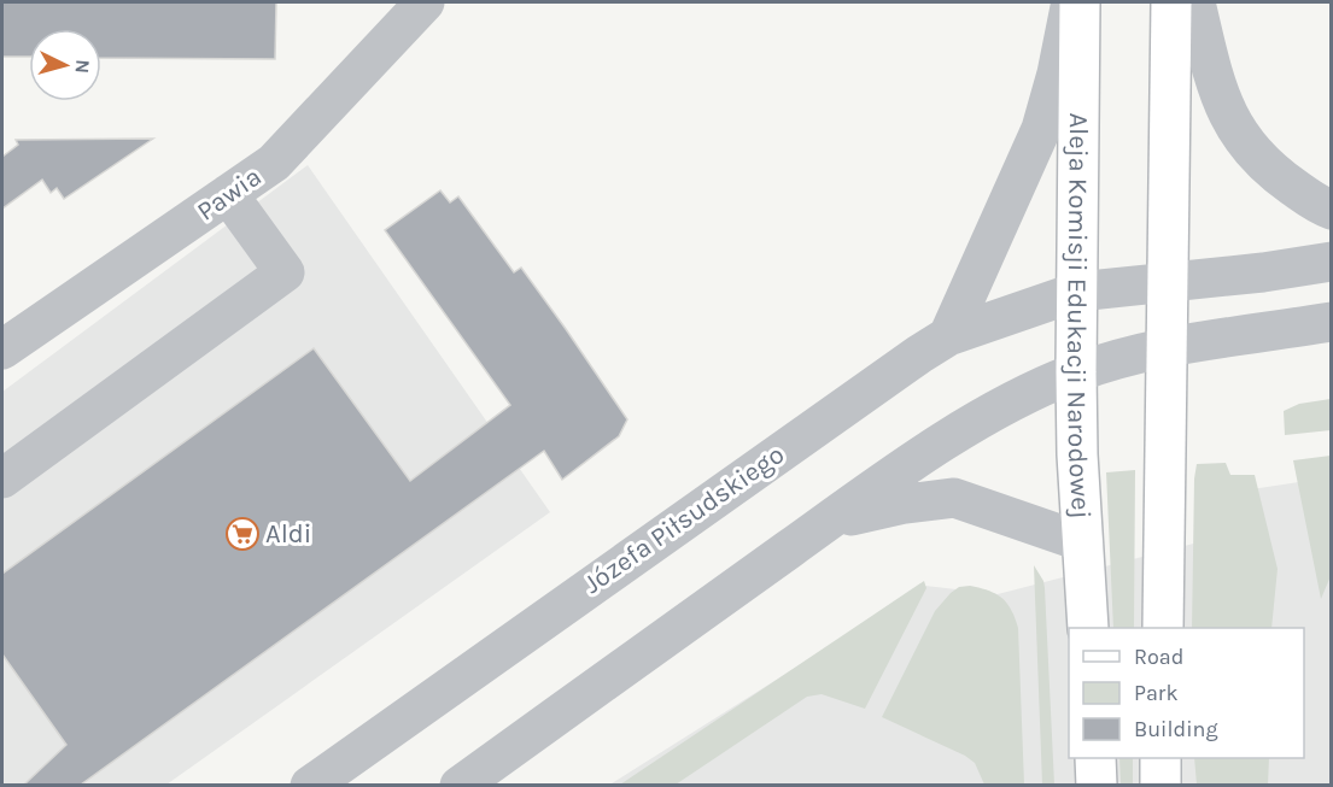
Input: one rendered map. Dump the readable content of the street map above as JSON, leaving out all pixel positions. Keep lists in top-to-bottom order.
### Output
{
  "streets": {
    "main road": ["Aleja Komisji Edukacji Narodowej"],
    "street": ["Pawia", "Józefa Piłsudskiego"]
  },
  "crossings": [
    ["Aleja Komisji Edukacji Narodowej", "Józefa Piłsudskiego"]
  ],
  "places": {
    "supermarket": ["Aldi"]
  },
  "legend": ["Road", "Park", "Building"],
  "north": "right"
}
